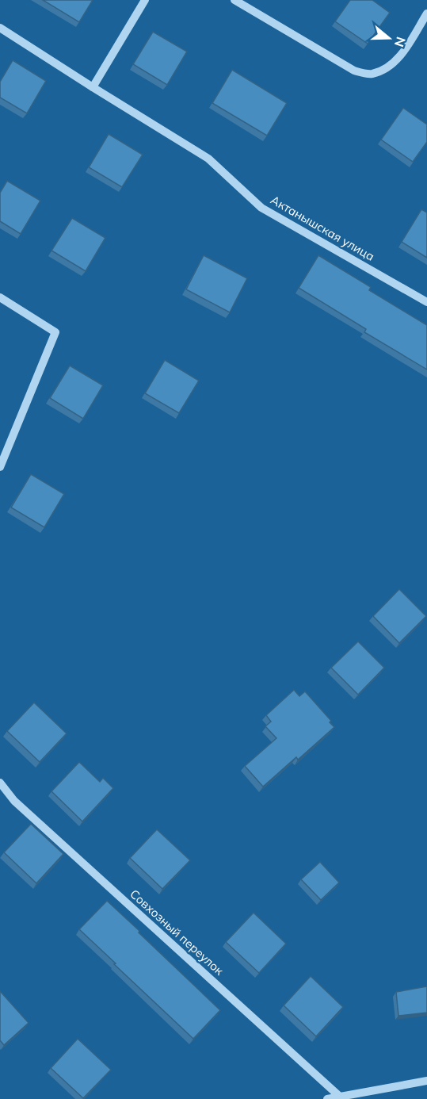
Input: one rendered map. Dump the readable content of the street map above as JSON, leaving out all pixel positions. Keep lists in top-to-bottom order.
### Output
{
  "streets": {
    "street": ["Актанышская улица", "Совхозный переулок"]
  },
  "north": "right"
}
